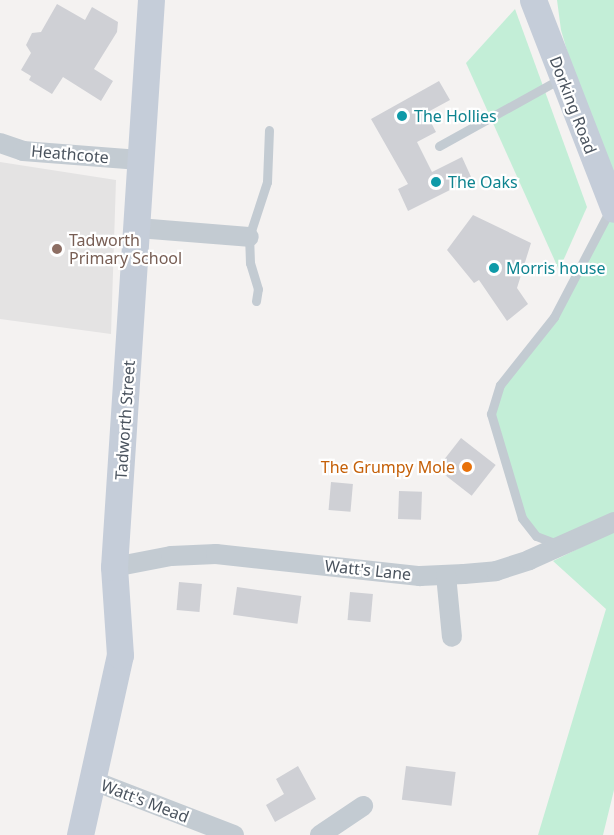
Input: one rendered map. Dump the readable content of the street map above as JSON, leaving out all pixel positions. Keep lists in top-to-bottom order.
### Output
{
  "streets": {
    "main road": ["Dorking Road", "Tadworth Street"],
    "street": ["Heathcote", "Watt's Lane", "Watt's Mead"]
  },
  "crossings": [
    ["Heathcote", "Tadworth Street"],
    ["Tadworth Street", "Watt's Lane"],
    ["Tadworth Street", "Watt's Mead"]
  ],
  "places": [
    "The Hollies",
    "The Oaks",
    "Tadworth Primary School",
    "Morris house",
    "The Grumpy Mole"
  ]
}
